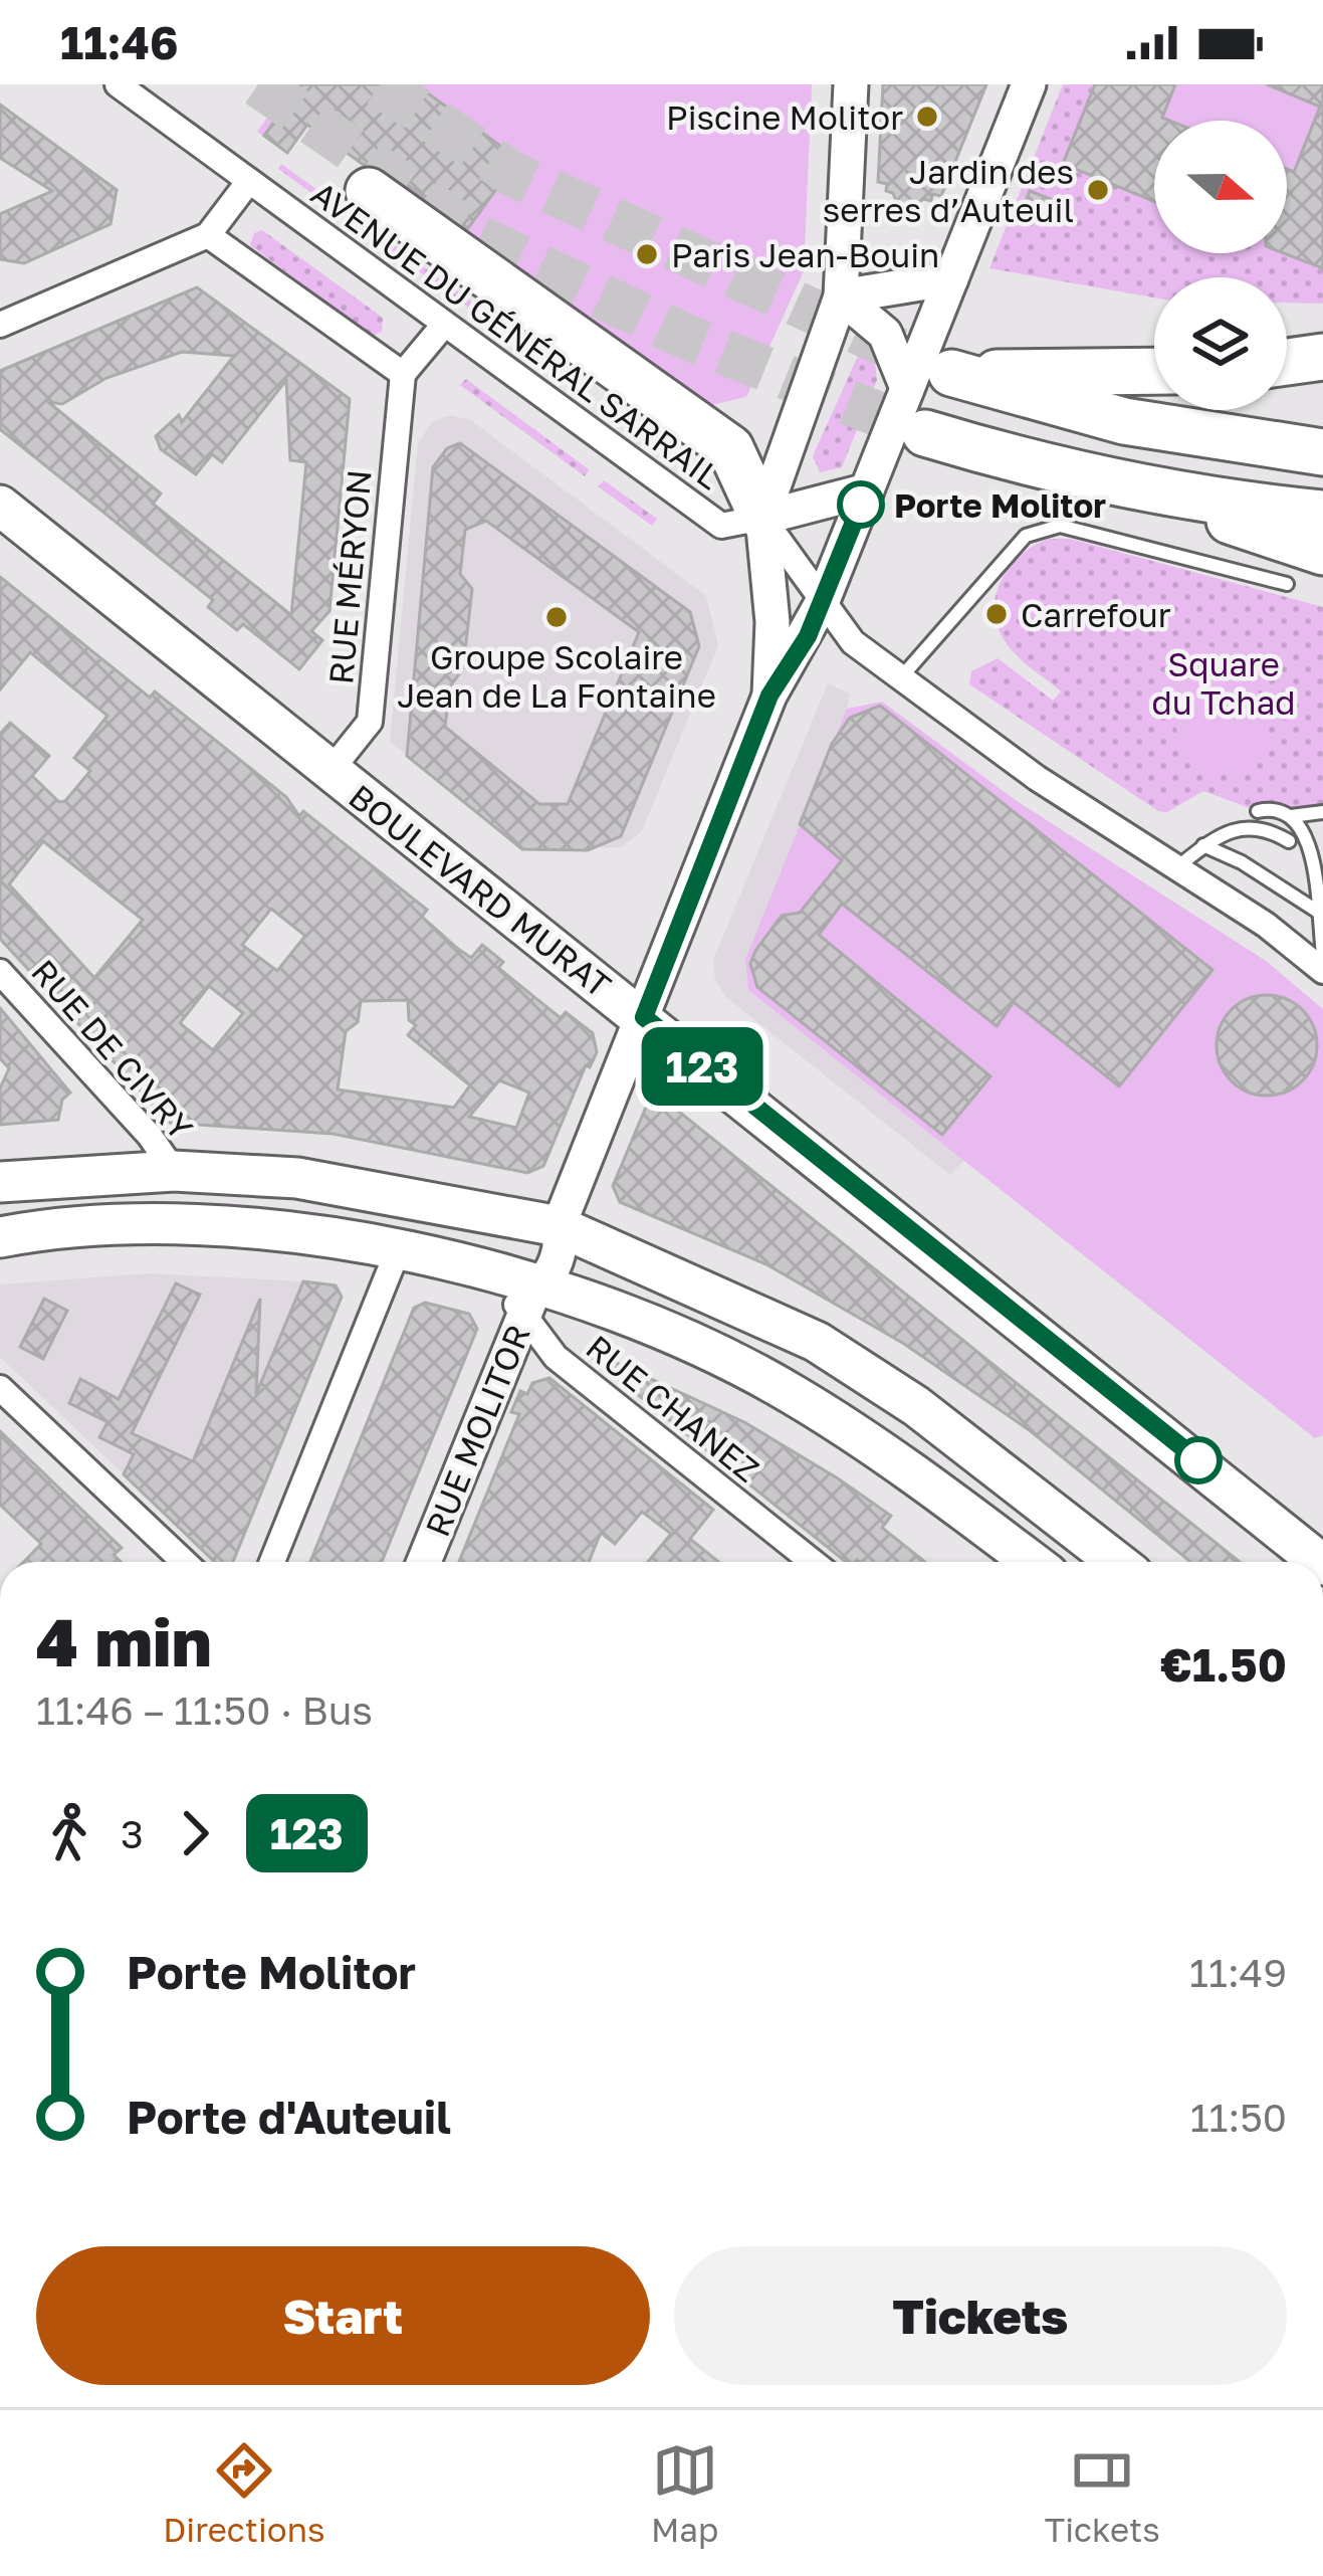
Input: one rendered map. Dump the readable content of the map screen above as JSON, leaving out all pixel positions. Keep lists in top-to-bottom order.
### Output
{
  "streets": {
    "main road": ["BOULEVARD MURAT"],
    "street": [
      "AVENUE DU GÉNÉRAL SARRAIL",
      "RUE MÉRYON",
      "RUE DE CIVRY",
      "RUE CHANEZ",
      "RUE MOLITOR"
    ]
  },
  "crossings": [
    ["RUE MÉRYON", "BOULEVARD MURAT"],
    ["BOULEVARD MURAT", "RUE MOLITOR"],
    ["RUE CHANEZ", "RUE MOLITOR"]
  ],
  "parks": ["Square du Tchad"],
  "places": [
    "Piscine Molitor",
    "Jardin des serres d’Auteuil",
    "Paris Jean-Bouin",
    "Porte Molitor",
    "Carrefour",
    "Groupe Scolaire Jean de La Fontaine"
  ],
  "lines": ["bus line 123"],
  "north": "right",
  "page": {
    "status": "11:46",
    "on_map": "123",
    "heading": ["4 min", "11:46 – 11:50 · Bus", "€1.50"],
    "legs": ["3", "123"],
    "list": [
      {
        "name": "Porte Molitor",
        "value": "11:49"
      },
      {
        "name": "Porte d'Auteuil",
        "value": "11:50"
      }
    ],
    "buttons": ["Start", "Tickets"],
    "tabs": ["Directions", "Map", "Tickets"]
  }
}
